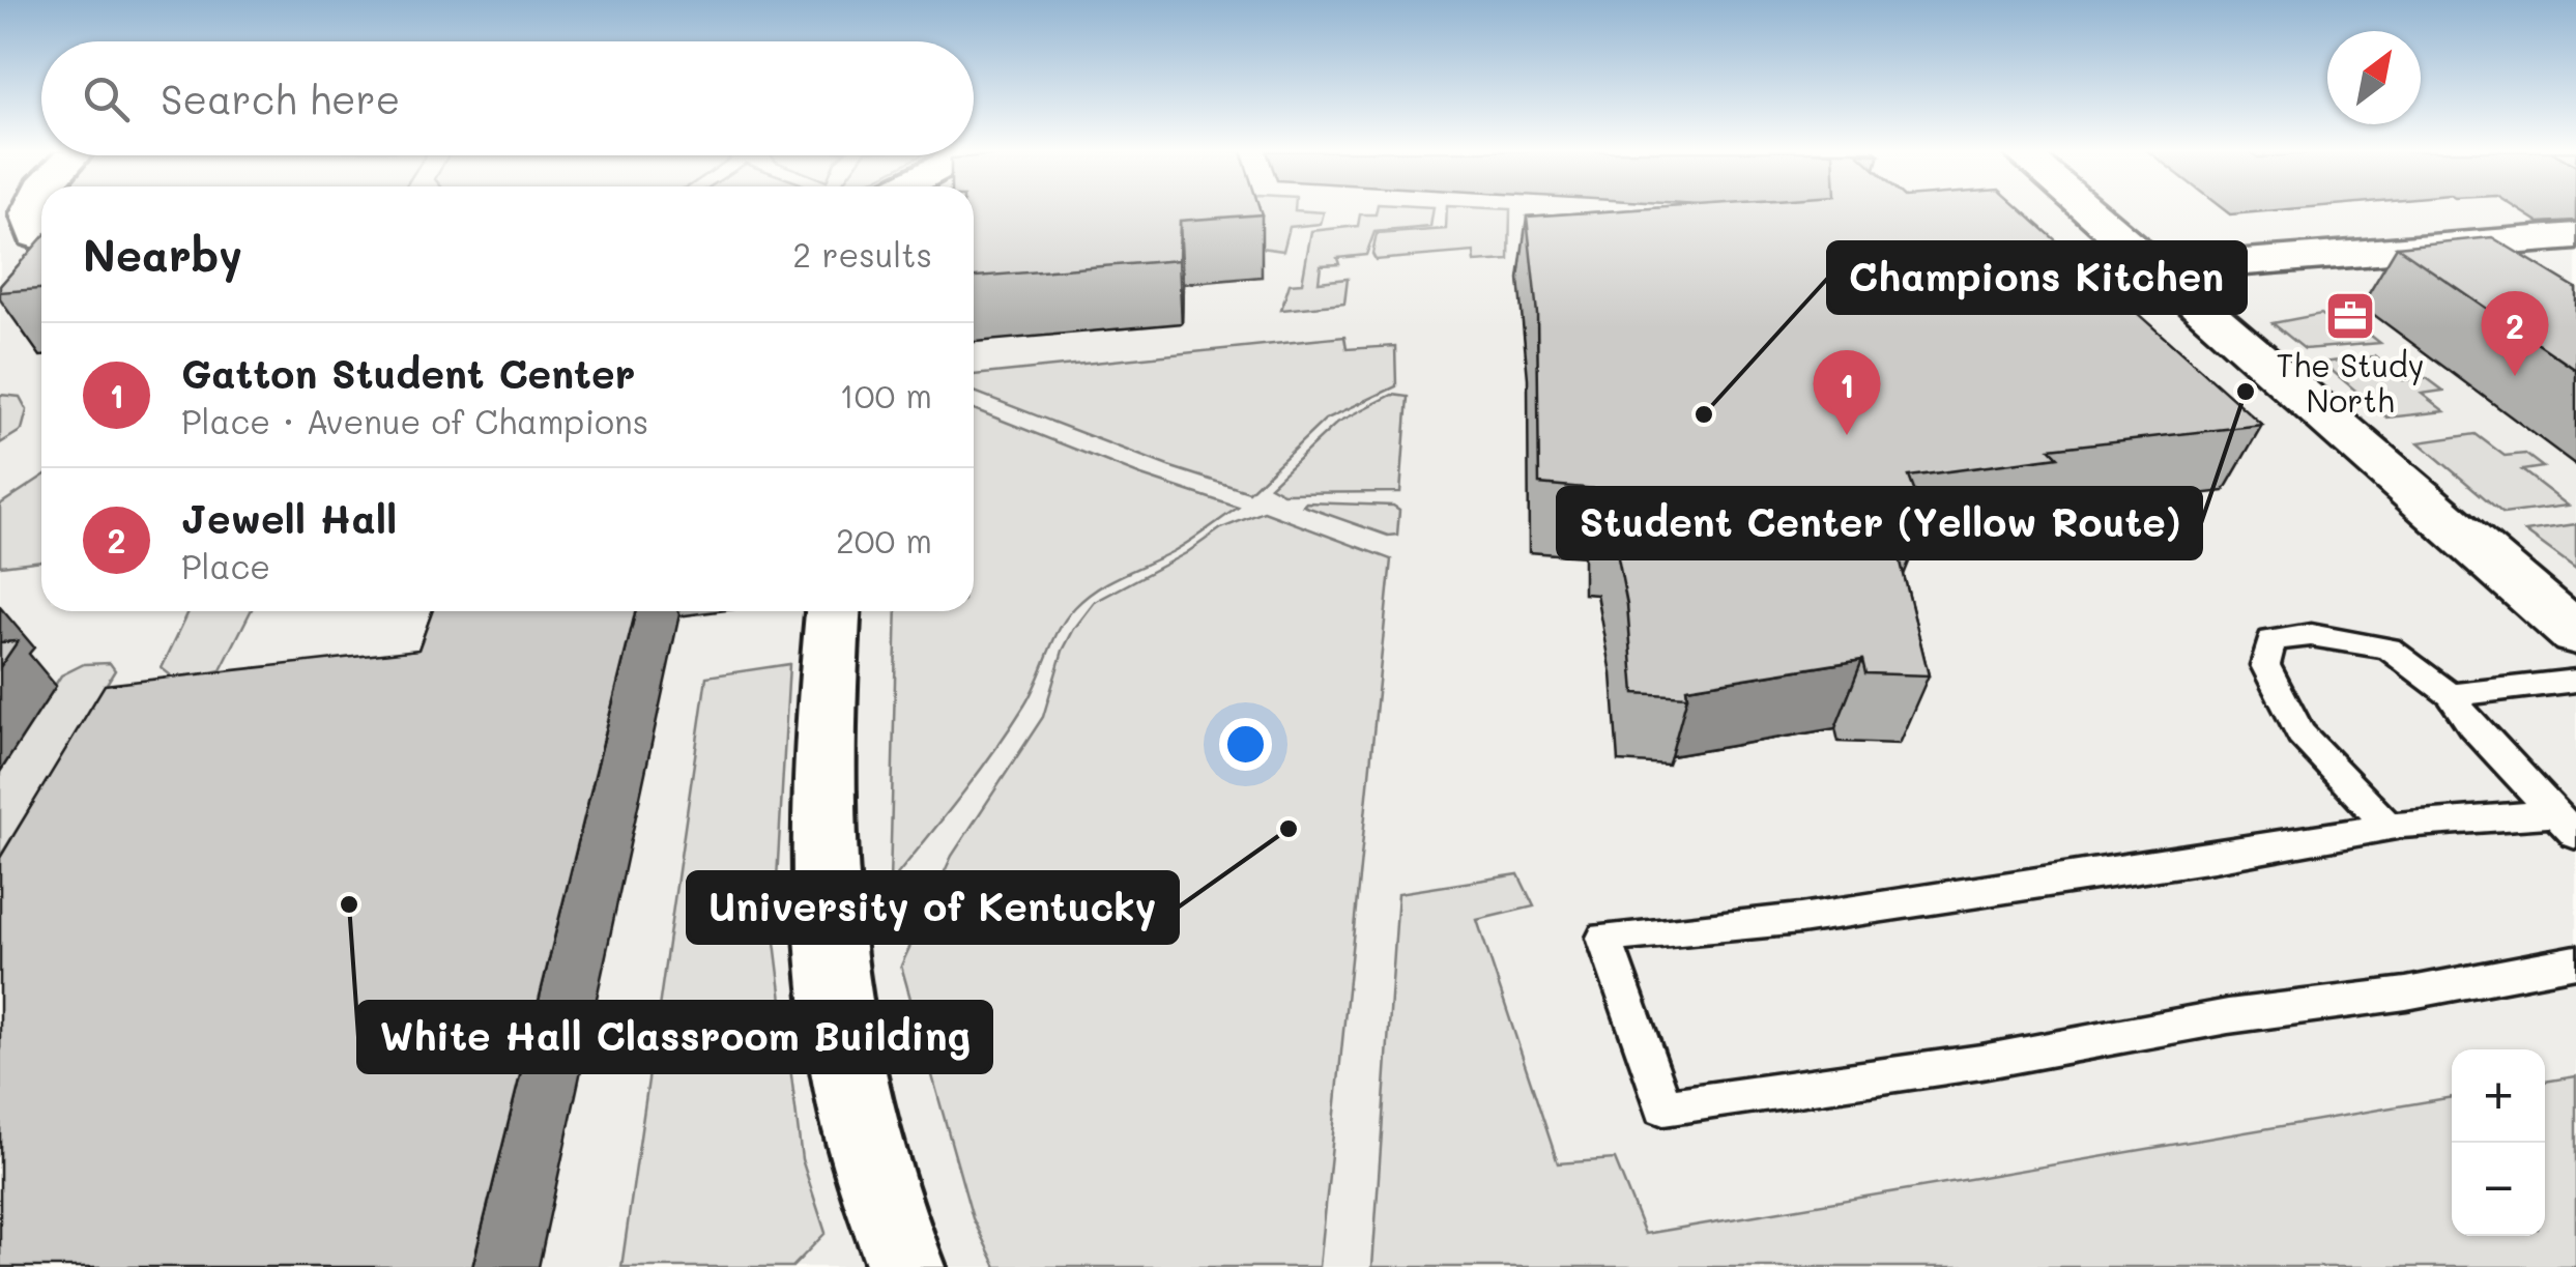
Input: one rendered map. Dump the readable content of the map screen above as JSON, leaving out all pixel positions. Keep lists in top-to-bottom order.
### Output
{
  "places": {
    "office": ["The Study North"],
    "other": [
      "Student Center (Yellow Route)",
      "Champions Kitchen",
      "University of Kentucky",
      "White Hall Classroom Building"
    ]
  },
  "north": "top right",
  "page": {
    "search": "Search here",
    "heading": ["Nearby", "2 results"],
    "pins": ["2", "1"],
    "list": [
      {
        "mark": "1",
        "name": "Gatton Student Center",
        "note": "Place · Avenue of Champions",
        "value": "100 m"
      },
      {
        "mark": "2",
        "name": "Jewell Hall",
        "note": "Place",
        "value": "200 m"
      }
    ],
    "map_buttons": ["+", "−"]
  }
}
